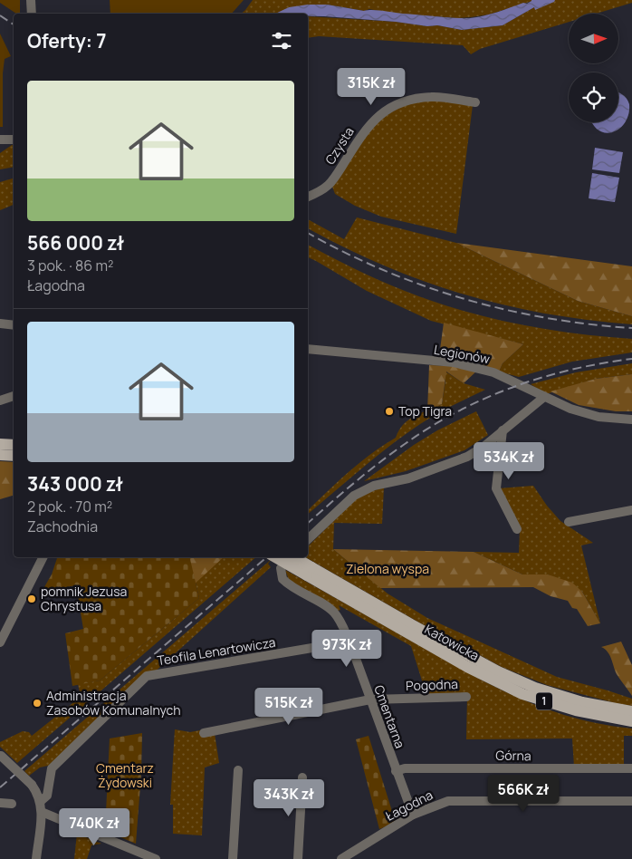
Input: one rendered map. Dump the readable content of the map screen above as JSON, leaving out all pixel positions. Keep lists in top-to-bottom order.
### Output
{
  "streets": {
    "main road": ["Katowicka", "1"],
    "street": [
      "Czysta",
      "Legionów",
      "Teofila Lenartowicza",
      "Pogodna",
      "Cmentarna",
      "Górna",
      "Łagodna"
    ]
  },
  "crossings": [
    ["Teofila Lenartowicza", "Cmentarna"],
    ["Pogodna", "Cmentarna"],
    ["Cmentarna", "Górna"],
    ["Cmentarna", "Łagodna"]
  ],
  "parks": ["Zielona wyspa", "Cmentarz Żydowski"],
  "places": ["Top Tigra", "pomnik Jezusa Chrystusa", "Administracja Zasobów Komunalnych"],
  "north": "right",
  "page": {
    "heading": "Oferty: 7",
    "price": [
      "315K zł",
      "534K zł",
      "973K zł",
      "515K zł",
      "566K zł",
      "343K zł",
      "740K zł"
    ],
    "list": [
      {
        "name": "566 000 zł",
        "note": "3 pok. · 86 m² · Łagodna"
      },
      {
        "name": "343 000 zł",
        "note": "2 pok. · 70 m² · Zachodnia"
      }
    ]
  }
}
